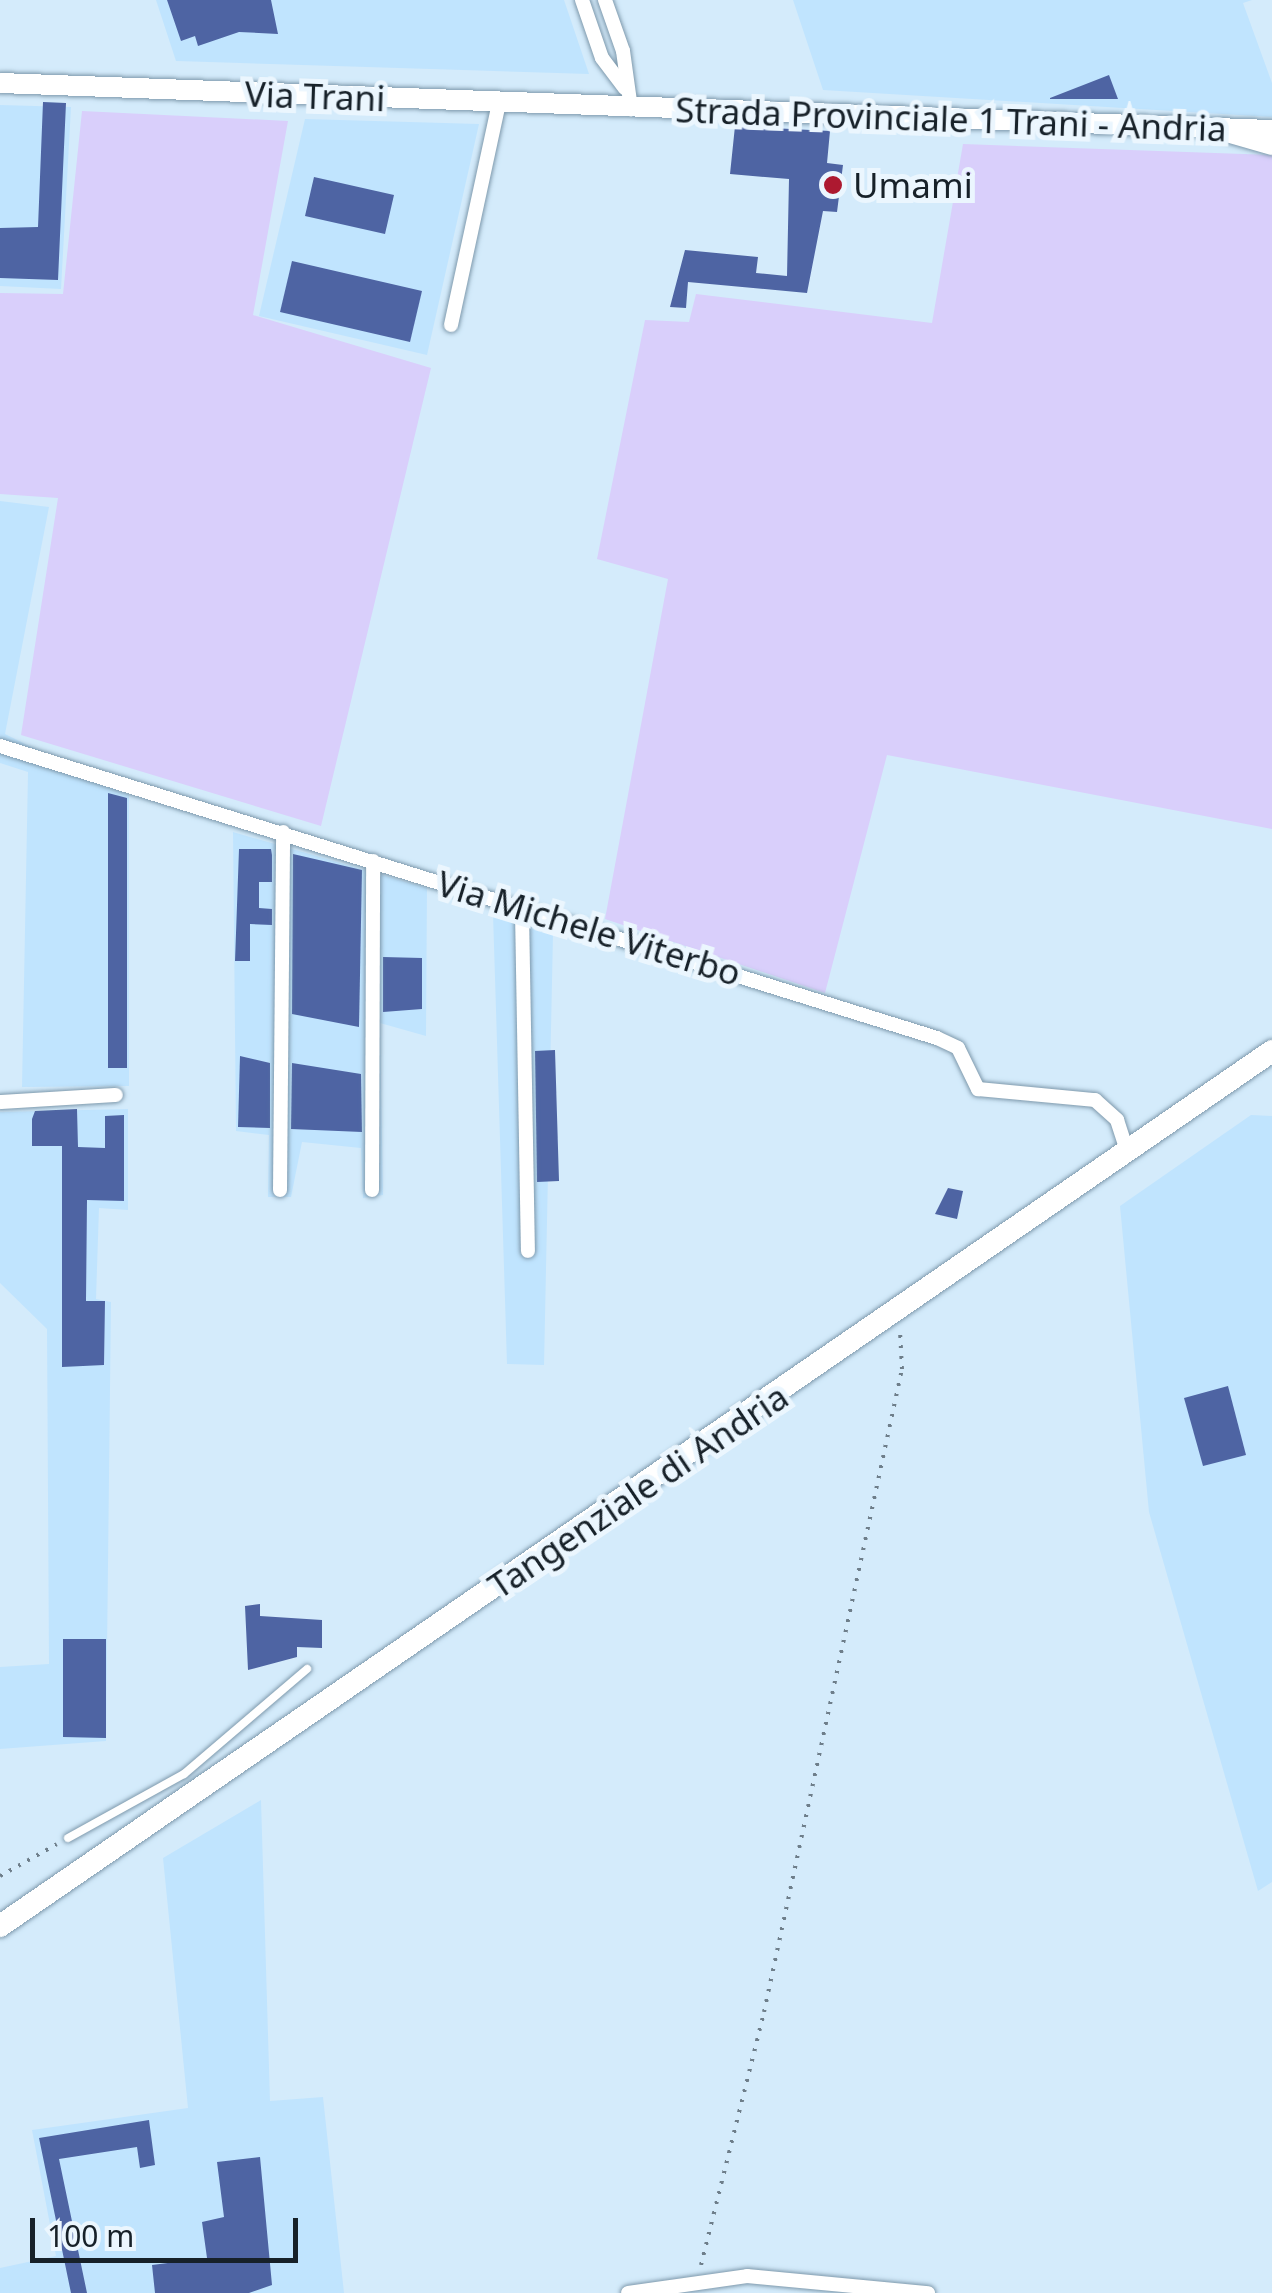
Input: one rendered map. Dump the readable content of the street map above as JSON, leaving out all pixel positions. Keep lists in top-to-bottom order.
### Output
{
  "streets": {
    "main road": ["Via Trani", "Strada Provinciale 1 Trani - Andria", "Tangenziale di Andria"],
    "street": ["Via Michele Viterbo"]
  },
  "crossings": [
    ["Via Trani", "Strada Provinciale 1 Trani - Andria"],
    ["Via Michele Viterbo", "Tangenziale di Andria"]
  ],
  "places": ["Umami"],
  "scale_bar": "100 m"
}
